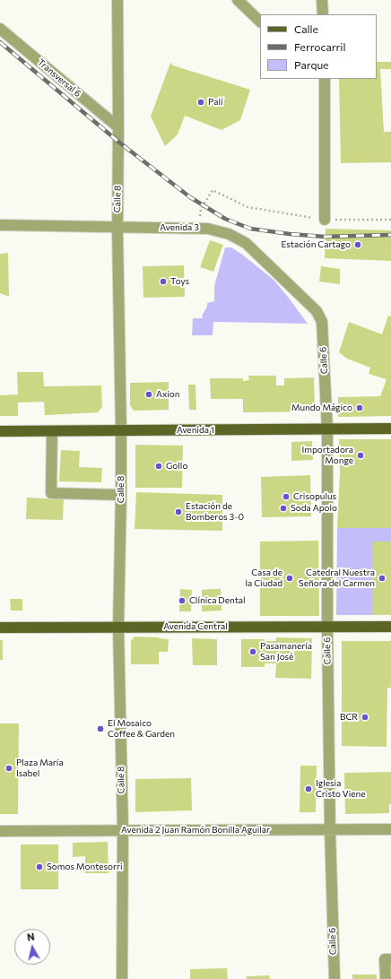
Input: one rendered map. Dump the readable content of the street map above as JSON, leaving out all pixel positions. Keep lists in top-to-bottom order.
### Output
{
  "streets": {
    "main road": ["Avenida 1", "Avenida Central"],
    "street": [
      "Transversal 6",
      "Calle 8",
      "Avenida 3",
      "Calle 6",
      "Avenida 2 Juan Ramón Bonilla Aguilar"
    ]
  },
  "crossings": [
    ["Transversal 6", "Calle 8"],
    ["Calle 8", "Avenida 3"],
    ["Calle 8", "Avenida 1"],
    ["Calle 8", "Avenida Central"],
    ["Calle 8", "Avenida 2 Juan Ramón Bonilla Aguilar"],
    ["Avenida 3", "Calle 6"],
    ["Calle 6", "Avenida 1"],
    ["Calle 6", "Avenida Central"],
    ["Calle 6", "Avenida 2 Juan Ramón Bonilla Aguilar"]
  ],
  "places": [
    "Palí",
    "Estación Cartago",
    "Toys",
    "Axion",
    "Mundo Mágico",
    "Importadora Monge",
    "Gollo",
    "Crisopulus",
    "Soda Apolo",
    "Estación de Bomberos 3-0",
    "Casa de la Ciudad",
    "Catedral Nuestra Señora del Carmen",
    "Clínica Dental",
    "Pasamanería San José",
    "BCR",
    "El Mosaico Coffee & Garden",
    "Plaza María Isabel",
    "Iglesia Cristo Viene",
    "Somos Montesorri"
  ],
  "legend": ["Calle", "Ferrocarril", "Parque"],
  "north": "top"
}
